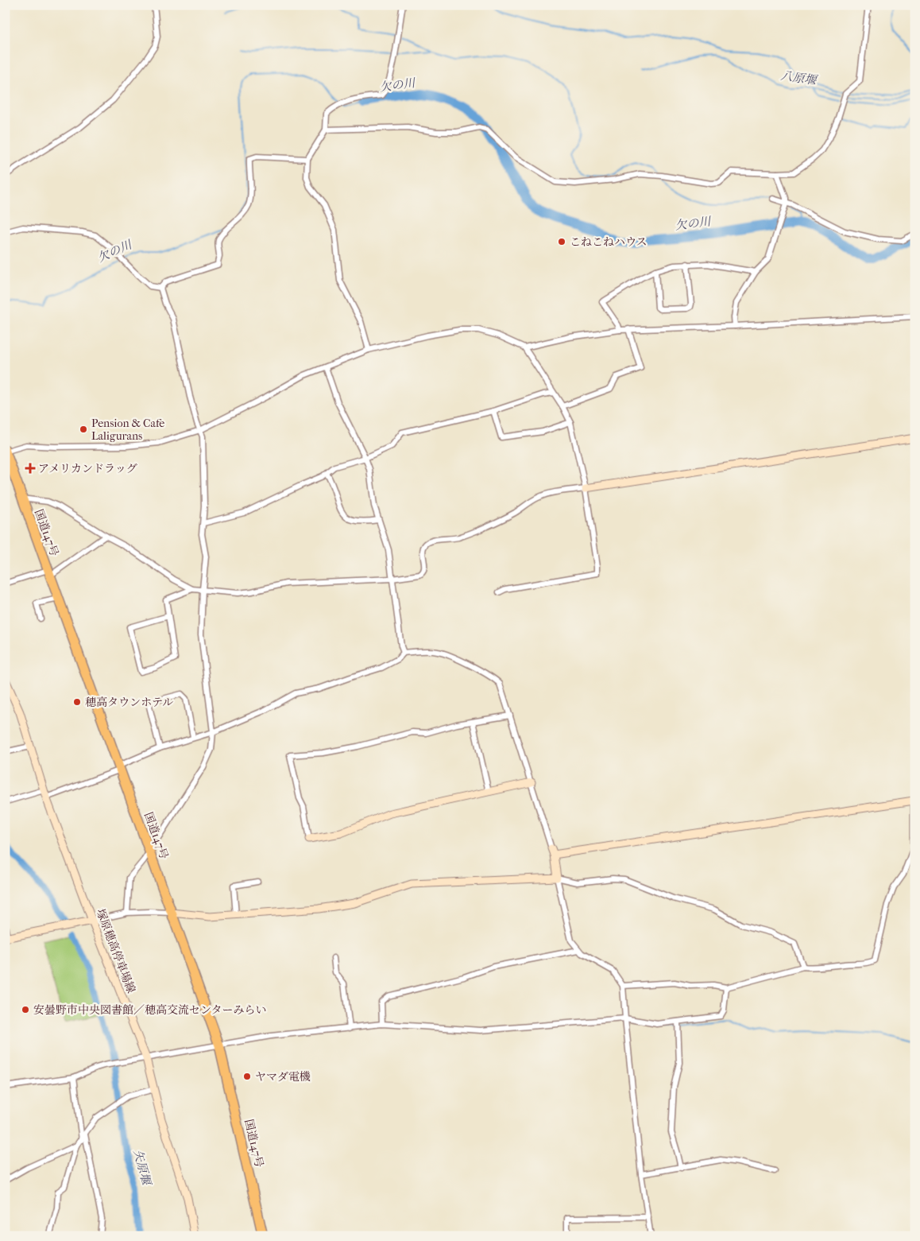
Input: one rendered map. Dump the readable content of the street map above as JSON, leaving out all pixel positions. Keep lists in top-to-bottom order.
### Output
{
  "streets": {
    "highway": ["国道147号"],
    "street": ["塚原穂高停車場線"]
  },
  "water": ["八原堰", "欠の川", "矢原堰"],
  "places": {
    "other": [
      "こねこねハウス",
      "Pension & Cafe Laligurans",
      "穂高タウンホテル",
      "安曇野市中央図書館／穂高交流センターみらい",
      "ヤマダ電機"
    ],
    "health": ["アメリカンドラッグ"]
  }
}
